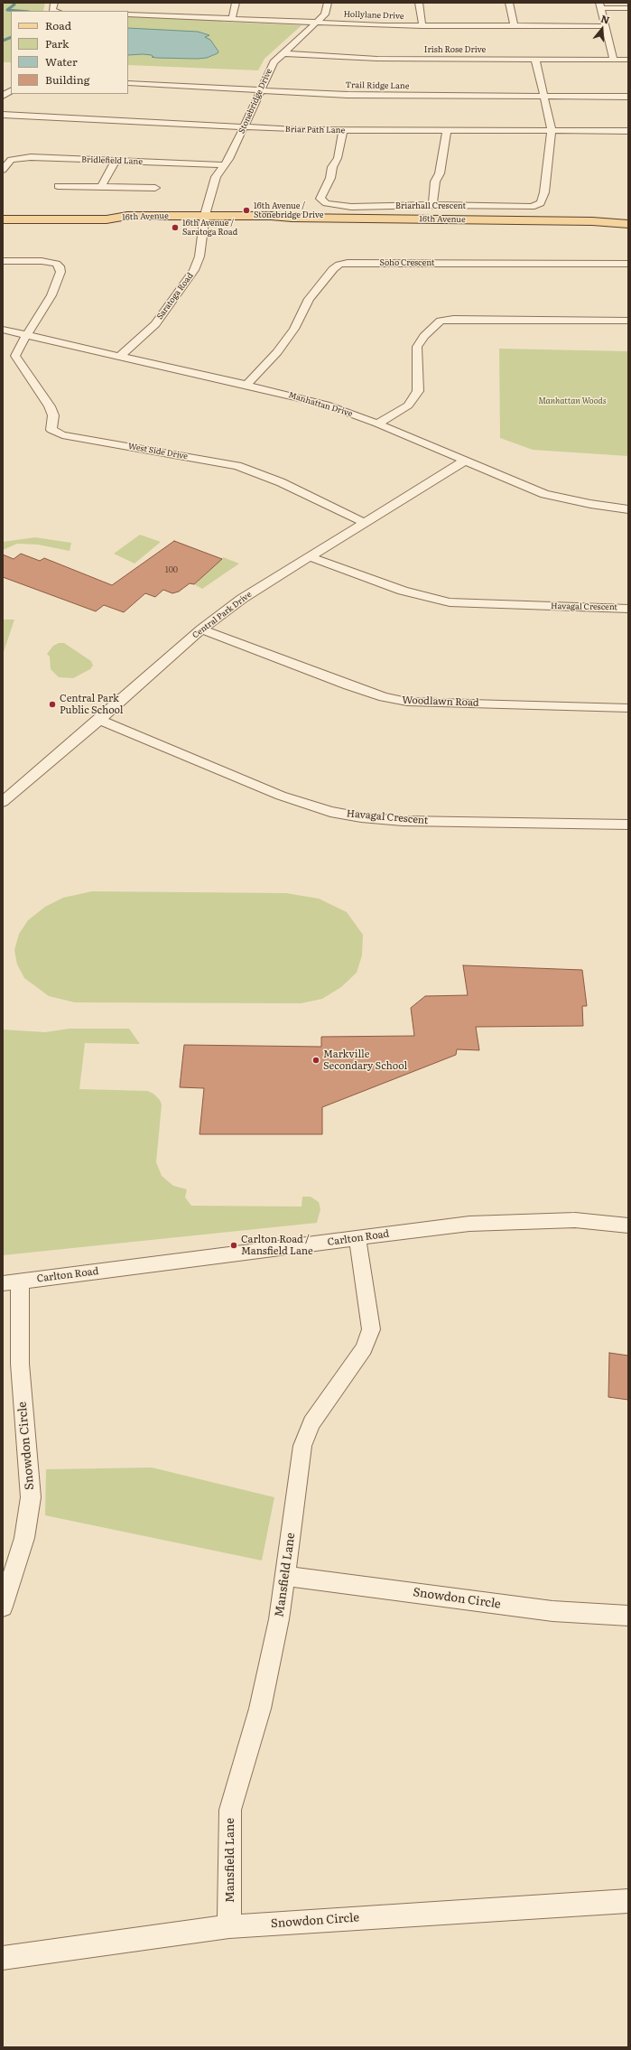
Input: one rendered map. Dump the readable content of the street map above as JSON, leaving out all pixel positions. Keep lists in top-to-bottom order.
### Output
{
  "streets": {
    "main road": ["16th Avenue"],
    "street": [
      "Hollylane Drive",
      "Irish Rose Drive",
      "Trail Ridge Lane",
      "Stonebridge Drive",
      "Briar Path Lane",
      "Bridlefield Lane",
      "Briarhall Crescent",
      "Soho Crescent",
      "Saratoga Road",
      "Manhattan Drive",
      "West Side Drive",
      "Havagal Crescent",
      "Central Park Drive",
      "Woodlawn Road",
      "Carlton Road",
      "Snowdon Circle",
      "Mansfield Lane"
    ]
  },
  "crossings": [
    ["Hollylane Drive", "Stonebridge Drive"],
    ["Irish Rose Drive", "Stonebridge Drive"],
    ["Trail Ridge Lane", "Stonebridge Drive"],
    ["Stonebridge Drive", "Briar Path Lane"],
    ["Stonebridge Drive", "Bridlefield Lane"],
    ["Stonebridge Drive", "16th Avenue"],
    ["Stonebridge Drive", "Saratoga Road"],
    ["Briar Path Lane", "Briarhall Crescent"],
    ["16th Avenue", "Saratoga Road"],
    ["Soho Crescent", "Manhattan Drive"],
    ["Saratoga Road", "Manhattan Drive"],
    ["Manhattan Drive", "West Side Drive"],
    ["Manhattan Drive", "Central Park Drive"],
    ["West Side Drive", "Central Park Drive"],
    ["Havagal Crescent", "Central Park Drive"],
    ["Central Park Drive", "Woodlawn Road"],
    ["Carlton Road", "Snowdon Circle"],
    ["Carlton Road", "Mansfield Lane"],
    ["Snowdon Circle", "Mansfield Lane"]
  ],
  "parks": ["Manhattan Woods"],
  "places": [
    "16th Avenue / Stonebridge Drive",
    "16th Avenue / Saratoga Road",
    "Central Park Public School",
    "Markville Secondary School",
    "Carlton Road / Mansfield Lane"
  ],
  "house_numbers": ["100"],
  "legend": [
    "Road",
    "Park",
    "Water",
    "Building"
  ],
  "north": "top"
}
